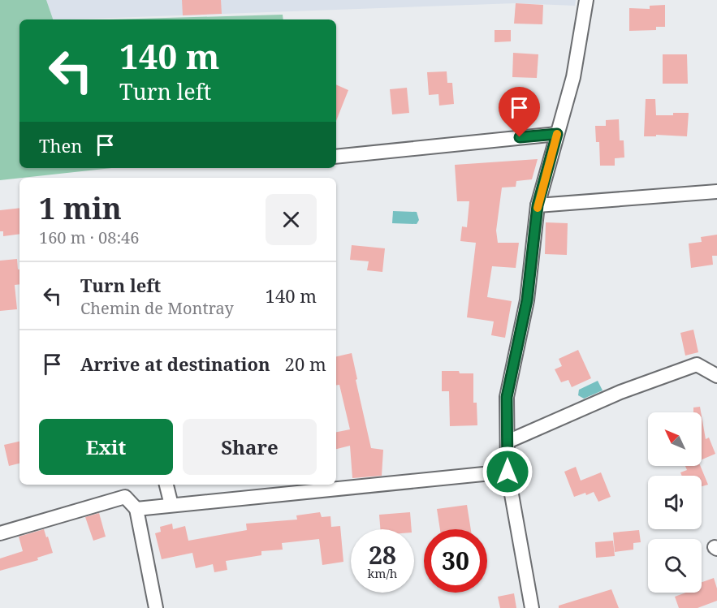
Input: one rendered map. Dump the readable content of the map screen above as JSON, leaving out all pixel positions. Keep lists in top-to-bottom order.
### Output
{
  "north": "top left",
  "page": {
    "turn": ["140 m", "Turn left"],
    "then": "Then",
    "heading": ["1 min", "160 m · 08:46"],
    "list": [
      {
        "name": "Turn left",
        "note": "Chemin de Montray",
        "value": "140 m"
      },
      {
        "name": "Arrive at destination",
        "value": "20 m"
      }
    ],
    "buttons": ["Exit", "Share"],
    "speed": "28 km/h",
    "limit": "30"
  }
}
